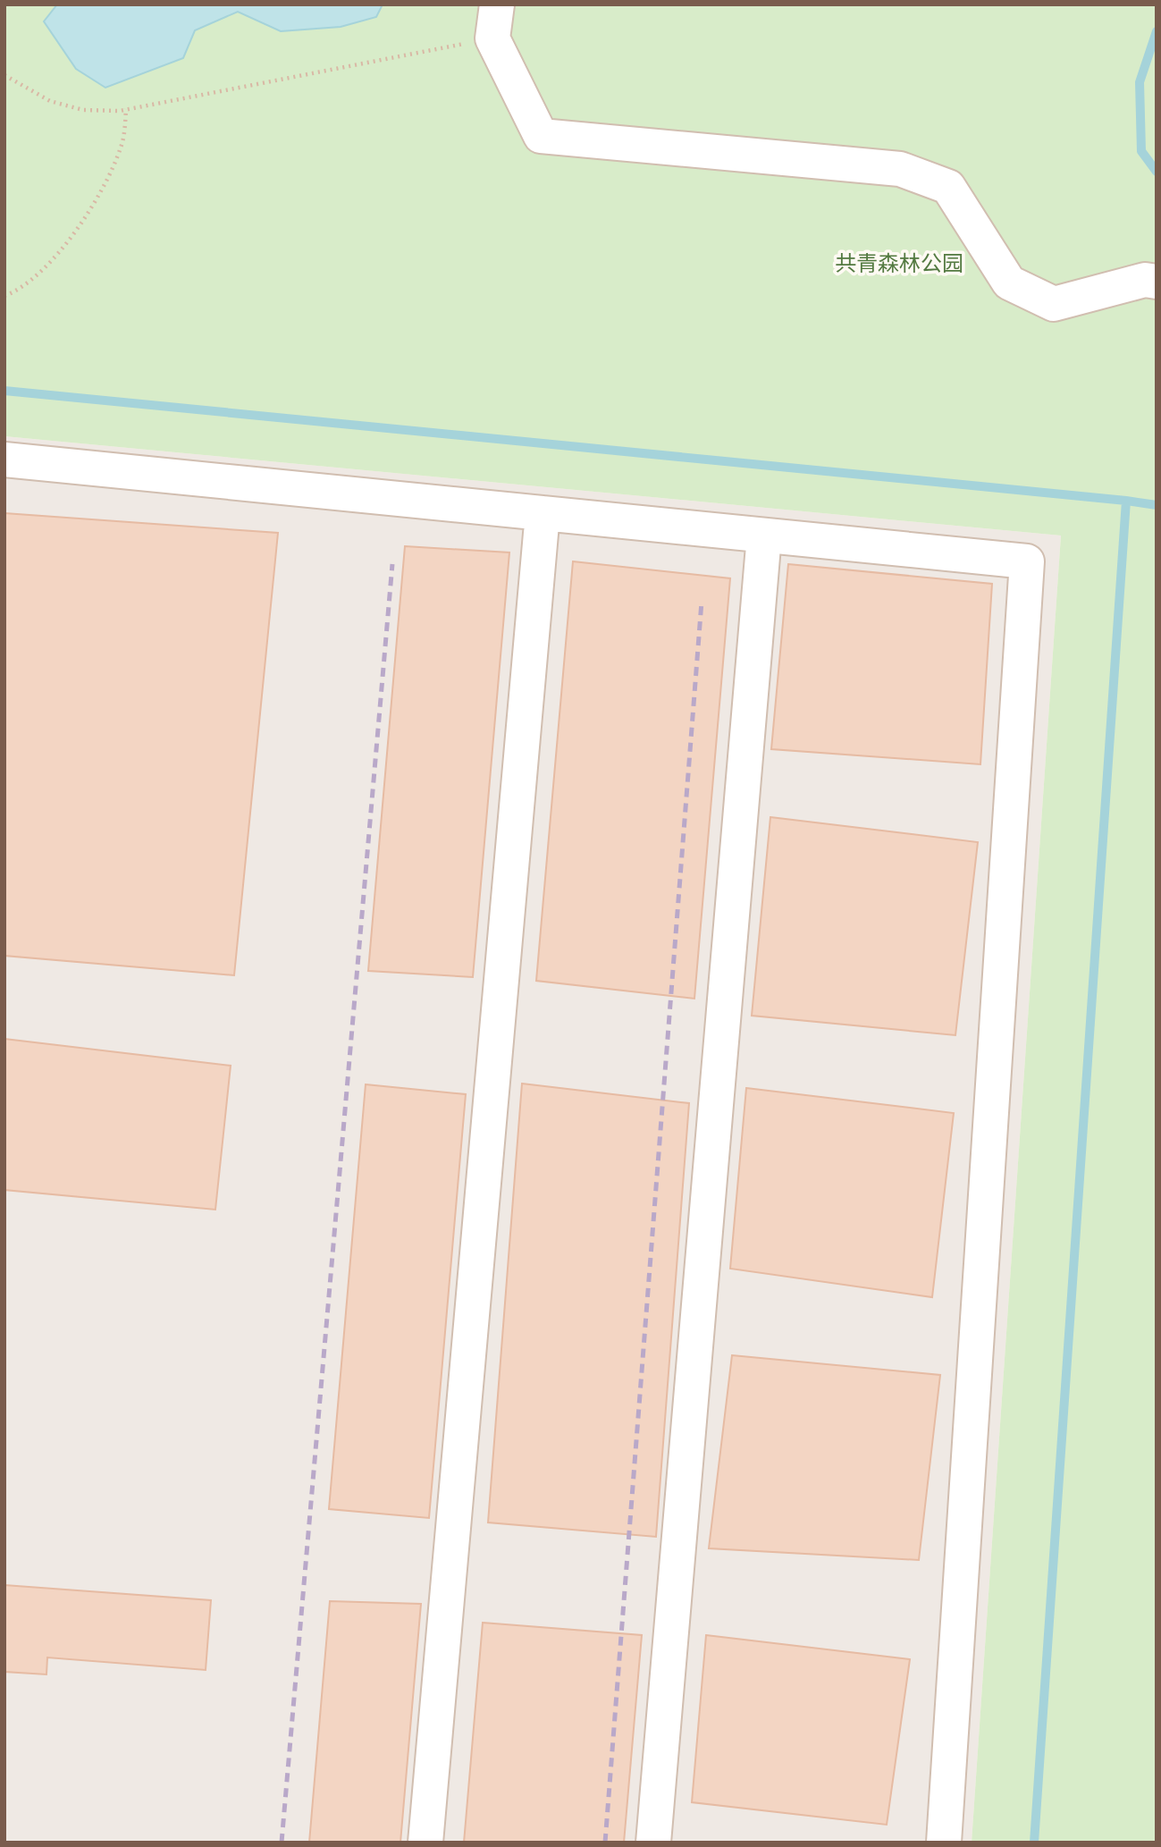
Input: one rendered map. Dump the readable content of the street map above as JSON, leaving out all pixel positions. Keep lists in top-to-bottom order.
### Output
{
  "parks": ["共青森林公园"]
}
